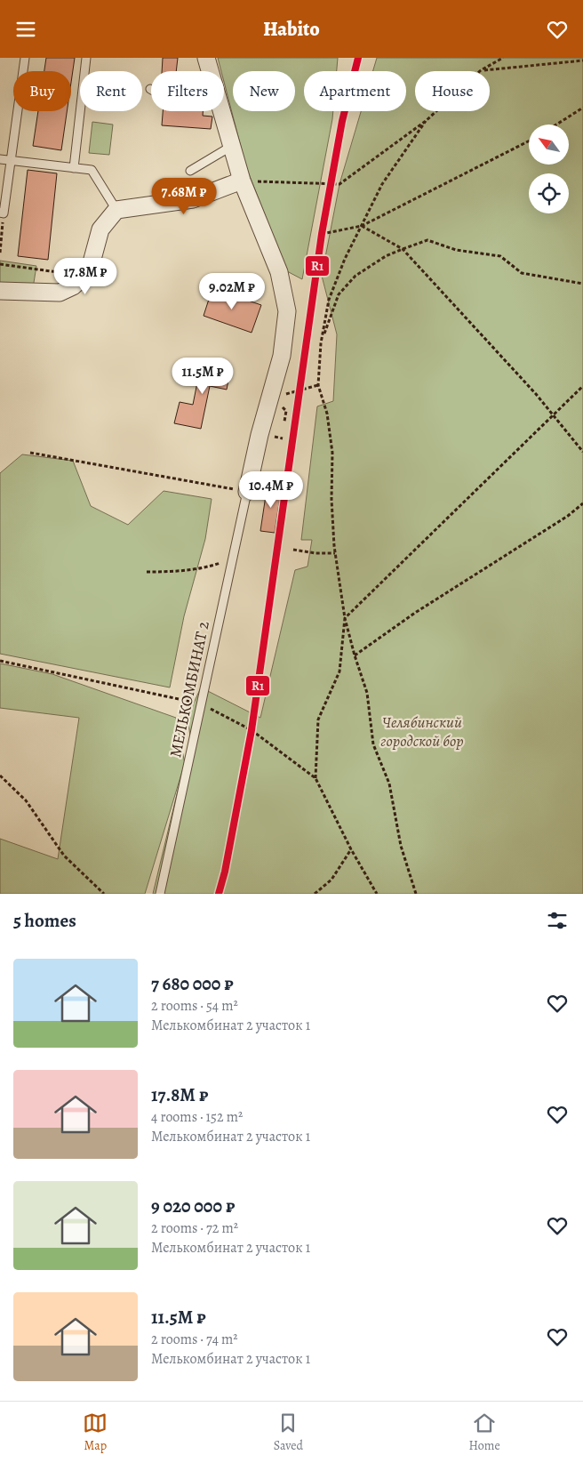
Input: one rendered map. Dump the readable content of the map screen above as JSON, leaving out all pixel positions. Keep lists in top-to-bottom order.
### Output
{
  "streets": {
    "lane": ["МЕЛЬКОМБИНАТ 2"]
  },
  "parks": ["Челябинский городской бор"],
  "lines": ["transit line R1"],
  "north": "top left",
  "page": {
    "header": "Habito",
    "chip": [
      "Buy",
      "Rent",
      "Filters",
      "New",
      "Apartment",
      "House"
    ],
    "price": [
      "7.68M ₽",
      "17.8M ₽",
      "9.02M ₽",
      "11.5M ₽",
      "10.4M ₽"
    ],
    "heading": "5 homes",
    "list": [
      {
        "name": "7 680 000 ₽",
        "note": "2 rooms · 54 m² · Мелькомбинат 2 участок 1"
      },
      {
        "name": "17.8M ₽",
        "note": "4 rooms · 152 m² · Мелькомбинат 2 участок 1"
      },
      {
        "name": "9 020 000 ₽",
        "note": "2 rooms · 72 m² · Мелькомбинат 2 участок 1"
      },
      {
        "name": "11.5M ₽",
        "note": "2 rooms · 74 m² · Мелькомбинат 2 участок 1"
      }
    ],
    "tabs": ["Map", "Saved", "Home"]
  }
}
